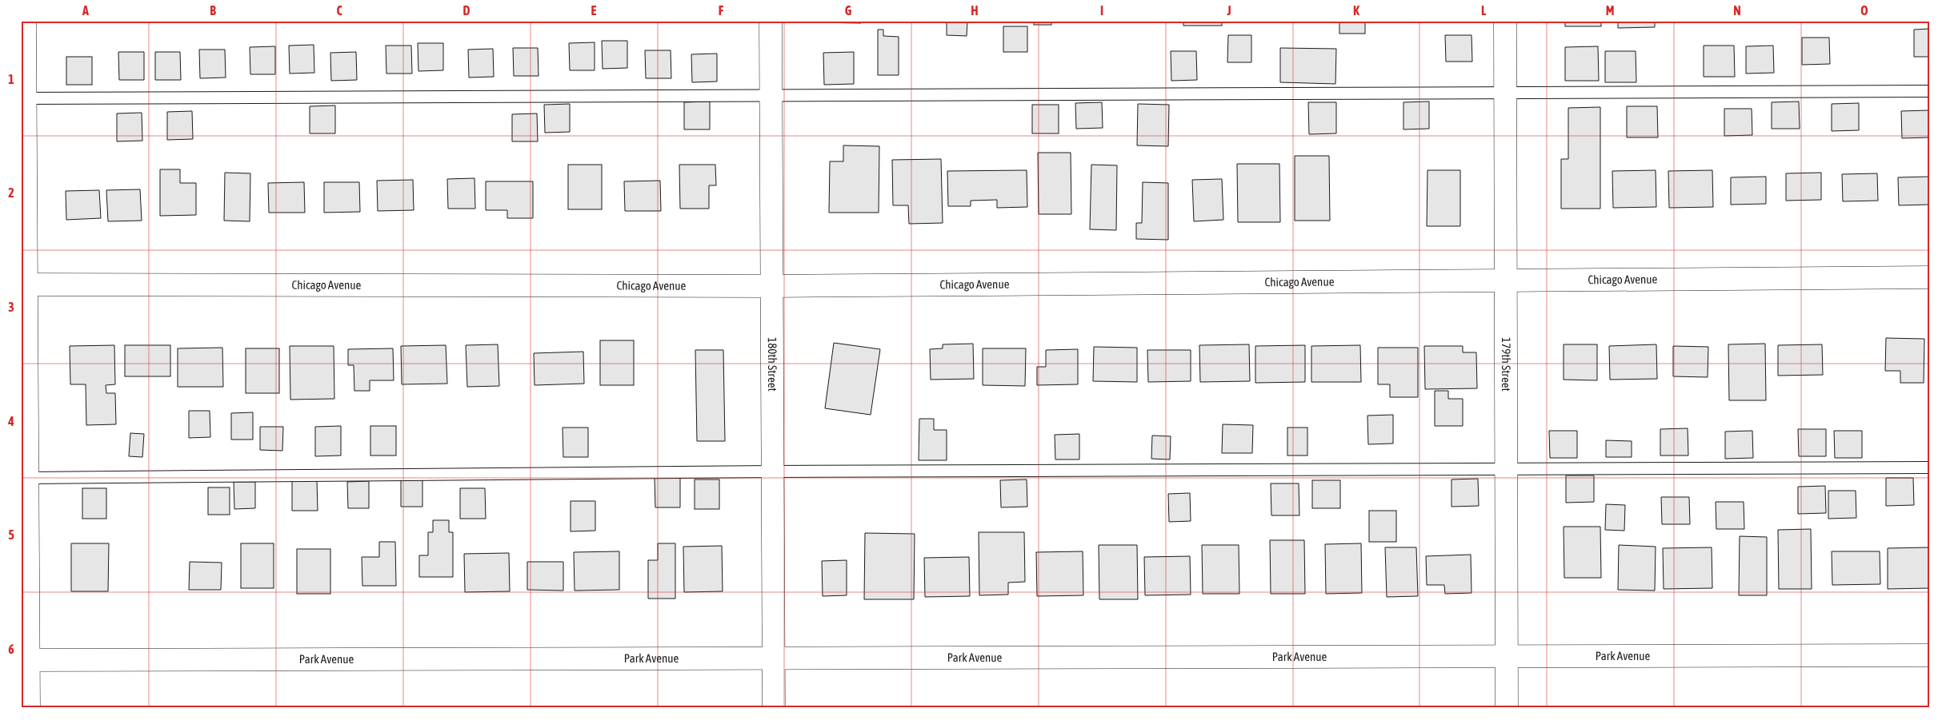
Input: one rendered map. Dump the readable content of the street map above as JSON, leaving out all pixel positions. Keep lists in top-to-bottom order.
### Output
{
  "streets": {
    "street": [
      "Chicago Avenue",
      "180th Street",
      "179th Street",
      "Park Avenue"
    ]
  },
  "crossings": [
    ["Chicago Avenue", "180th Street"],
    ["Chicago Avenue", "179th Street"],
    ["180th Street", "Park Avenue"],
    ["179th Street", "Park Avenue"]
  ],
  "grid": {
    "columns": [
      "A",
      "B",
      "C",
      "D",
      "E",
      "F",
      "G",
      "H",
      "I",
      "J",
      "K",
      "L",
      "M",
      "N",
      "O"
    ],
    "rows": [
      "1",
      "2",
      "3",
      "4",
      "5",
      "6"
    ]
  }
}
